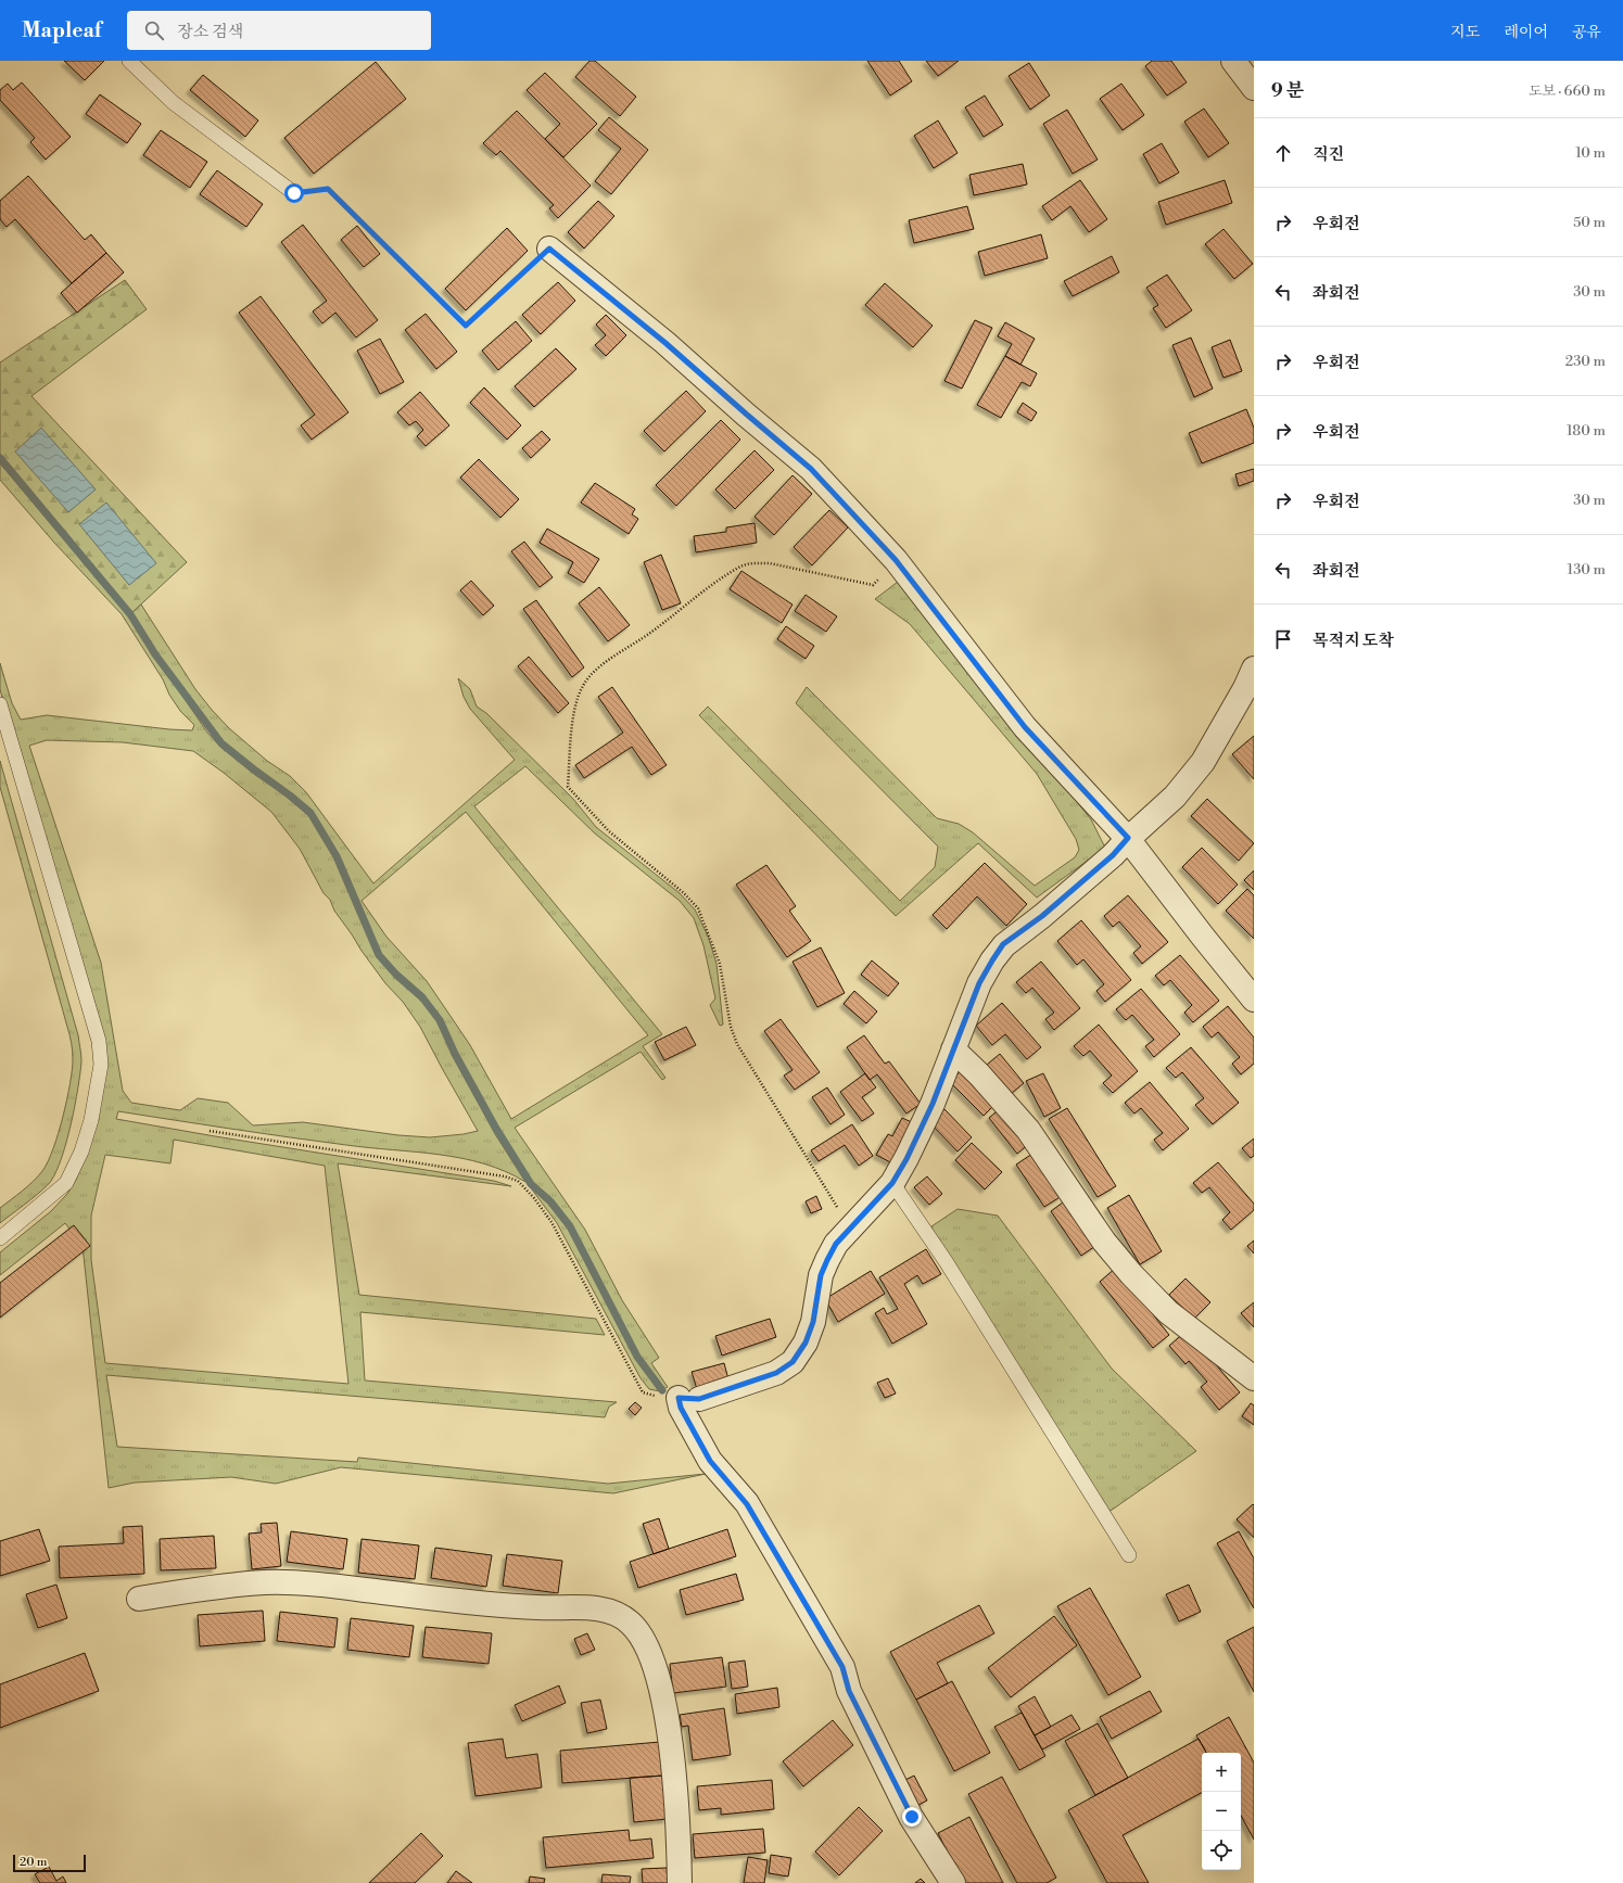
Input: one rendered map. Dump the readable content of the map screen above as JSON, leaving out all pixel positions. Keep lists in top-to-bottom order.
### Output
{
  "scale_bar": "20 m",
  "page": {
    "header": "Mapleaf",
    "search": "장소 검색",
    "nav": ["지도", "레이어", "공유"],
    "heading": ["9 분", "도보 · 660 m"],
    "list": [
      ["직진", "10 m"],
      ["우회전", "50 m"],
      ["좌회전", "30 m"],
      ["우회전", "230 m"],
      ["우회전", "180 m"],
      ["우회전", "30 m"],
      ["좌회전", "130 m"],
      "목적지 도착"
    ],
    "map_buttons": ["+", "−"],
    "scale": "20 m"
  }
}
